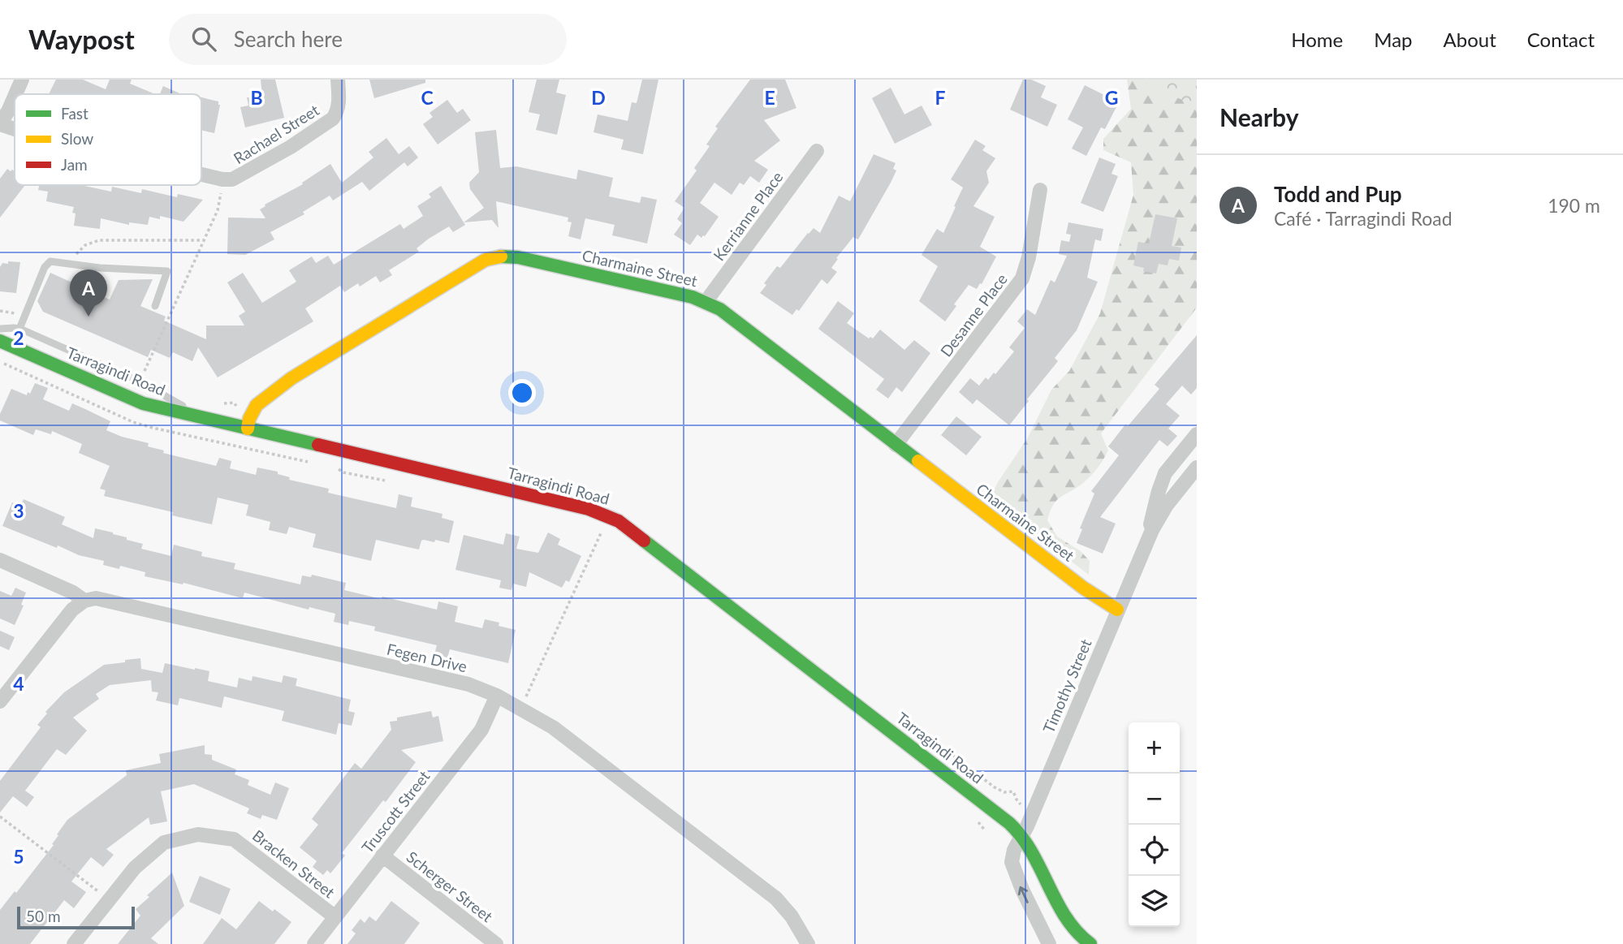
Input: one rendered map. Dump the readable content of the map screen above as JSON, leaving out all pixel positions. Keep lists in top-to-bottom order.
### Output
{
  "streets": {
    "street": [
      "Rachael Street",
      "Kerrianne Place",
      "Charmaine Street",
      "Desanne Place",
      "Tarragindi Road",
      "Fegen Drive",
      "Timothy Street",
      "Truscott Street",
      "Bracken Street",
      "Scherger Street"
    ]
  },
  "crossings": [
    ["Kerrianne Place", "Charmaine Street"],
    ["Charmaine Street", "Desanne Place"],
    ["Charmaine Street", "Tarragindi Road"],
    ["Charmaine Street", "Timothy Street"],
    ["Tarragindi Road", "Timothy Street"],
    ["Fegen Drive", "Truscott Street"],
    ["Truscott Street", "Bracken Street"],
    ["Truscott Street", "Scherger Street"]
  ],
  "legend": ["Fast", "Slow", "Jam"],
  "scale_bar": "50 m",
  "page": {
    "header": "Waypost",
    "search": "Search here",
    "nav": [
      "Home",
      "Map",
      "About",
      "Contact"
    ],
    "heading": "Nearby",
    "list": [
      {
        "mark": "A",
        "name": "Todd and Pup",
        "note": "Café · Tarragindi Road",
        "value": "190 m"
      }
    ],
    "pins": "A",
    "map_buttons": ["+", "−"],
    "scale": "50 m"
  },
  "grid": {
    "columns": [
      "B",
      "C",
      "D",
      "E",
      "F",
      "G"
    ],
    "rows": [
      "2",
      "3",
      "4",
      "5"
    ]
  }
}
